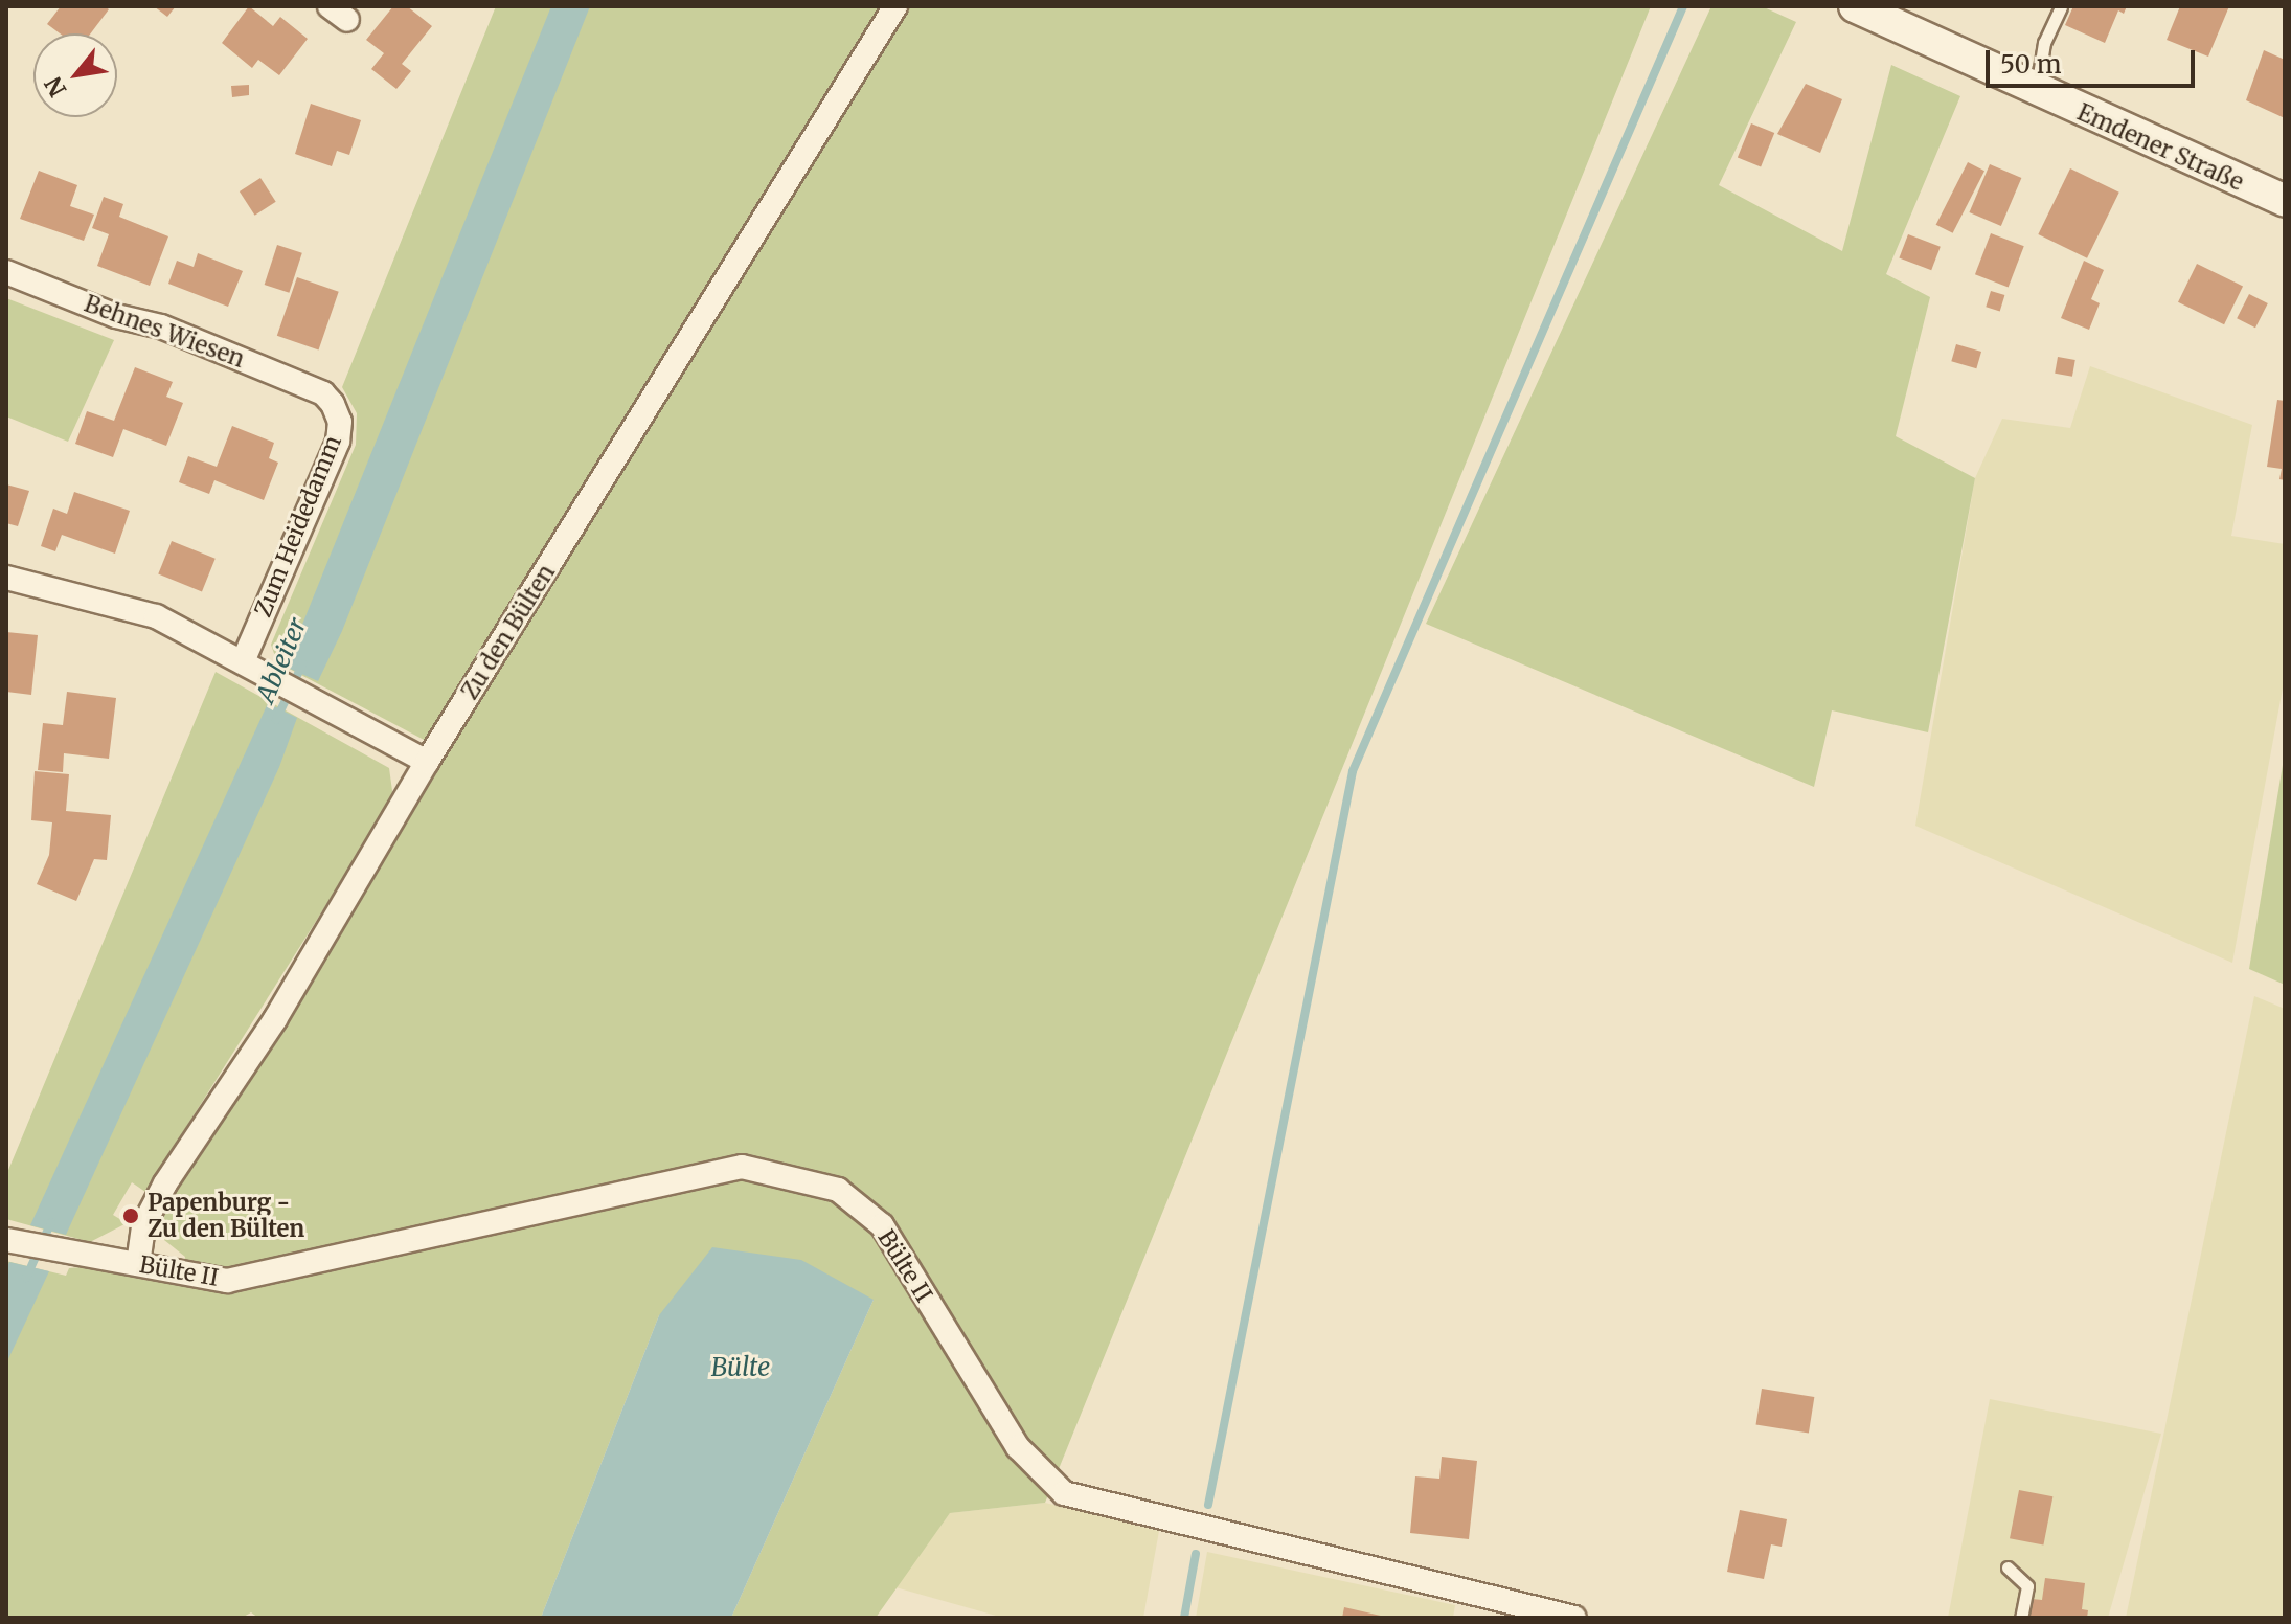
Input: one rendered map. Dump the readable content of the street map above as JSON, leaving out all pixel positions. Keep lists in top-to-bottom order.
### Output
{
  "streets": {
    "street": [
      "Emdener Straße",
      "Behnes Wiesen",
      "Zum Heidedamm",
      "Zu den Bülten",
      "Bülte II"
    ]
  },
  "crossings": [
    ["Behnes Wiesen", "Zum Heidedamm"],
    ["Zu den Bülten", "Bülte II"]
  ],
  "water": ["Ableiter", "Bülte"],
  "places": ["Papenburg - Zu den Bülten"],
  "scale_bar": "50 m",
  "north": "bottom left"
}
